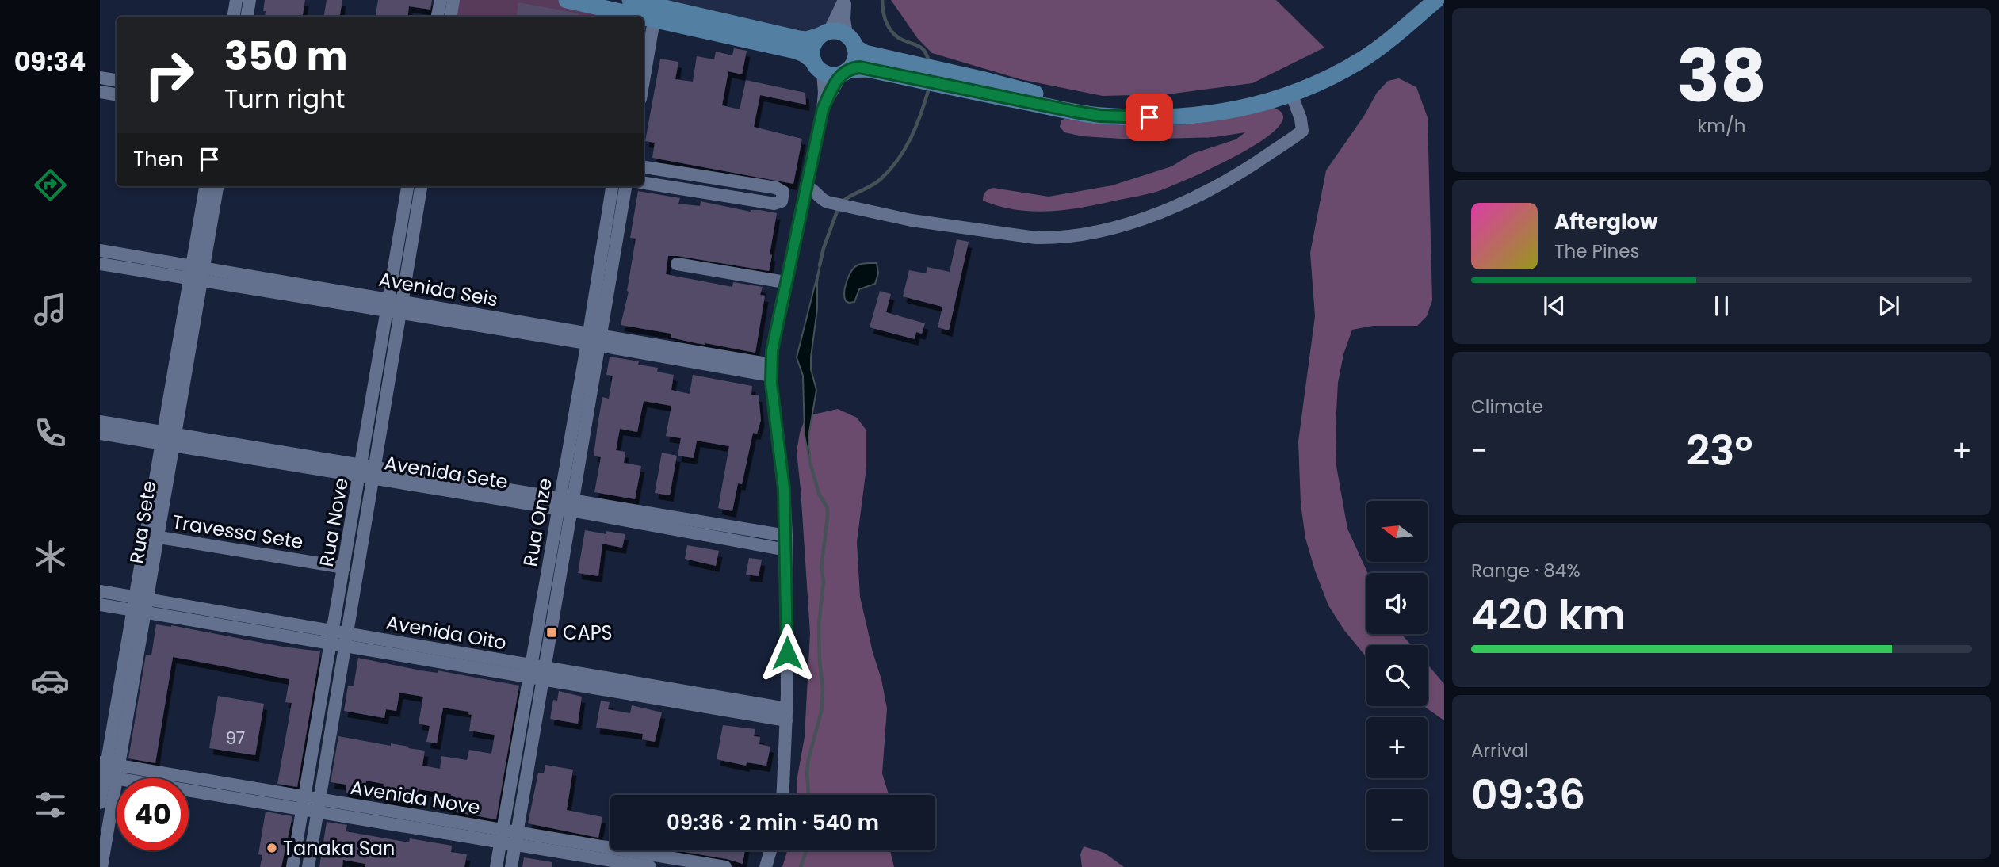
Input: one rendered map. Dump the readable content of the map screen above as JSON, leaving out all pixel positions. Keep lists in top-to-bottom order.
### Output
{
  "streets": {
    "street": [
      "Avenida Seis",
      "Avenida Sete",
      "Rua Sete",
      "Rua Nove",
      "Rua Onze",
      "Travessa Sete",
      "Avenida Oito",
      "Avenida Nove"
    ]
  },
  "crossings": [
    ["Avenida Seis", "Rua Sete"],
    ["Avenida Seis", "Rua Nove"],
    ["Avenida Seis", "Rua Onze"],
    ["Avenida Sete", "Rua Sete"],
    ["Avenida Sete", "Rua Nove"],
    ["Avenida Sete", "Rua Onze"],
    ["Rua Sete", "Travessa Sete"],
    ["Rua Sete", "Avenida Oito"],
    ["Rua Sete", "Avenida Nove"],
    ["Rua Nove", "Travessa Sete"],
    ["Rua Nove", "Avenida Oito"],
    ["Rua Nove", "Avenida Nove"],
    ["Rua Onze", "Avenida Oito"],
    ["Rua Onze", "Avenida Nove"]
  ],
  "places": {
    "transit": ["CAPS"],
    "other": ["Tanaka San"]
  },
  "house_numbers": ["97"],
  "north": "left",
  "page": {
    "tabs": "09:34",
    "tile": [
      ["38", "km/h"],
      "Climate",
      ["Range · 84%", "420 km"],
      ["Arrival", "09:36"]
    ],
    "turn": ["350 m", "Turn right"],
    "then": "Then",
    "song": ["Afterglow", "The Pines"],
    "heat": ["−", "23°", "+"],
    "map_buttons": ["+", "−"],
    "limit": "40",
    "trip": "09:36 · 2 min · 540 m"
  }
}
